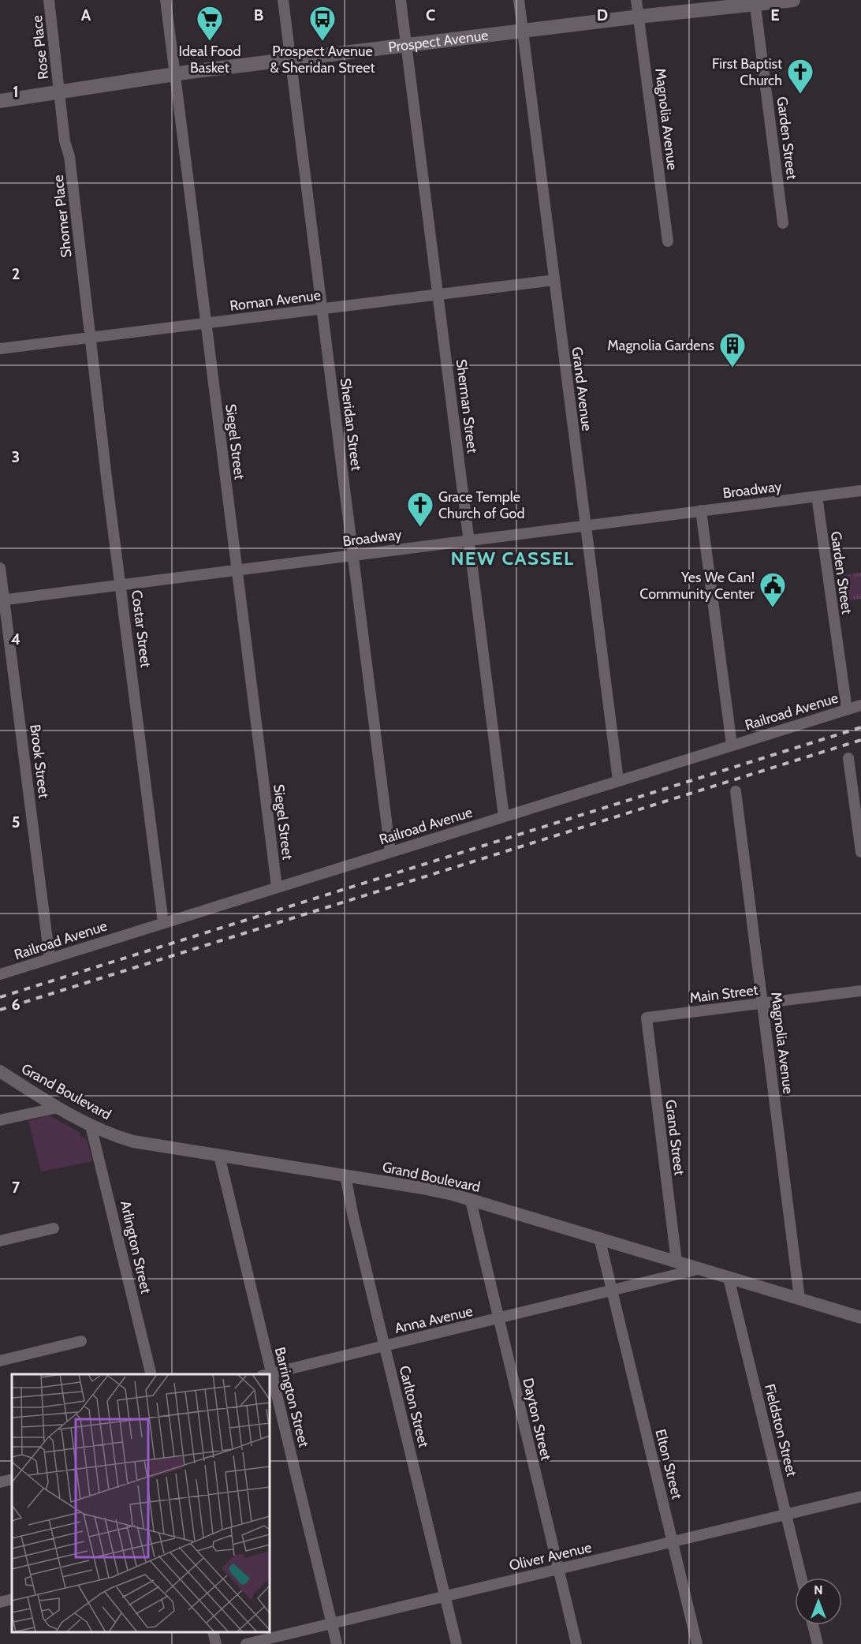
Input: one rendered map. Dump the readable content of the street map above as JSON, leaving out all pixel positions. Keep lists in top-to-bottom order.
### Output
{
  "streets": {
    "main road": ["Prospect Avenue"],
    "street": [
      "Rose Place",
      "Magnolia Avenue",
      "Garden Street",
      "Shomer Place",
      "Roman Avenue",
      "Grand Avenue",
      "Sherman Street",
      "Sheridan Street",
      "Siegel Street",
      "Broadway",
      "Costar Street",
      "Railroad Avenue",
      "Brook Street",
      "Main Street",
      "Grand Boulevard",
      "Grand Street",
      "Arlington Street",
      "Anna Avenue",
      "Barrington Street",
      "Carlton Street",
      "Dayton Street",
      "Fieldston Street",
      "Elton Street",
      "Oliver Avenue"
    ]
  },
  "crossings": [
    ["Prospect Avenue", "Rose Place"],
    ["Prospect Avenue", "Magnolia Avenue"],
    ["Prospect Avenue", "Garden Street"],
    ["Prospect Avenue", "Shomer Place"],
    ["Prospect Avenue", "Grand Avenue"],
    ["Prospect Avenue", "Sherman Street"],
    ["Prospect Avenue", "Sheridan Street"],
    ["Prospect Avenue", "Siegel Street"],
    ["Rose Place", "Shomer Place"],
    ["Magnolia Avenue", "Main Street"],
    ["Magnolia Avenue", "Grand Boulevard"],
    ["Garden Street", "Broadway"],
    ["Garden Street", "Railroad Avenue"],
    ["Shomer Place", "Roman Avenue"],
    ["Shomer Place", "Costar Street"],
    ["Roman Avenue", "Grand Avenue"],
    ["Roman Avenue", "Sherman Street"],
    ["Roman Avenue", "Sheridan Street"],
    ["Roman Avenue", "Siegel Street"],
    ["Roman Avenue", "Costar Street"],
    ["Grand Avenue", "Broadway"],
    ["Grand Avenue", "Railroad Avenue"],
    ["Sherman Street", "Broadway"],
    ["Sherman Street", "Railroad Avenue"],
    ["Sheridan Street", "Broadway"],
    ["Sheridan Street", "Railroad Avenue"],
    ["Siegel Street", "Broadway"],
    ["Siegel Street", "Railroad Avenue"],
    ["Broadway", "Costar Street"],
    ["Broadway", "Brook Street"],
    ["Costar Street", "Railroad Avenue"],
    ["Railroad Avenue", "Brook Street"],
    ["Main Street", "Grand Street"],
    ["Grand Boulevard", "Grand Street"],
    ["Grand Boulevard", "Arlington Street"],
    ["Grand Boulevard", "Anna Avenue"],
    ["Grand Boulevard", "Barrington Street"],
    ["Grand Boulevard", "Carlton Street"],
    ["Grand Boulevard", "Dayton Street"],
    ["Grand Boulevard", "Fieldston Street"],
    ["Anna Avenue", "Barrington Street"],
    ["Anna Avenue", "Carlton Street"],
    ["Anna Avenue", "Dayton Street"],
    ["Anna Avenue", "Elton Street"],
    ["Barrington Street", "Oliver Avenue"],
    ["Carlton Street", "Oliver Avenue"],
    ["Dayton Street", "Oliver Avenue"],
    ["Fieldston Street", "Oliver Avenue"],
    ["Elton Street", "Oliver Avenue"]
  ],
  "districts": ["NEW CASSEL"],
  "places": {
    "supermarket": ["Ideal Food Basket"],
    "bus stop": ["Prospect Avenue & Sheridan Street"],
    "church": ["First Baptist Church", "Grace Temple Church of God"],
    "building": ["Magnolia Gardens"],
    "public building": ["Yes We Can! Community Center"]
  },
  "north": "top",
  "grid": {
    "columns": [
      "A",
      "B",
      "C",
      "D",
      "E"
    ],
    "rows": [
      "1",
      "2",
      "3",
      "4",
      "5",
      "6",
      "7"
    ]
  }
}
